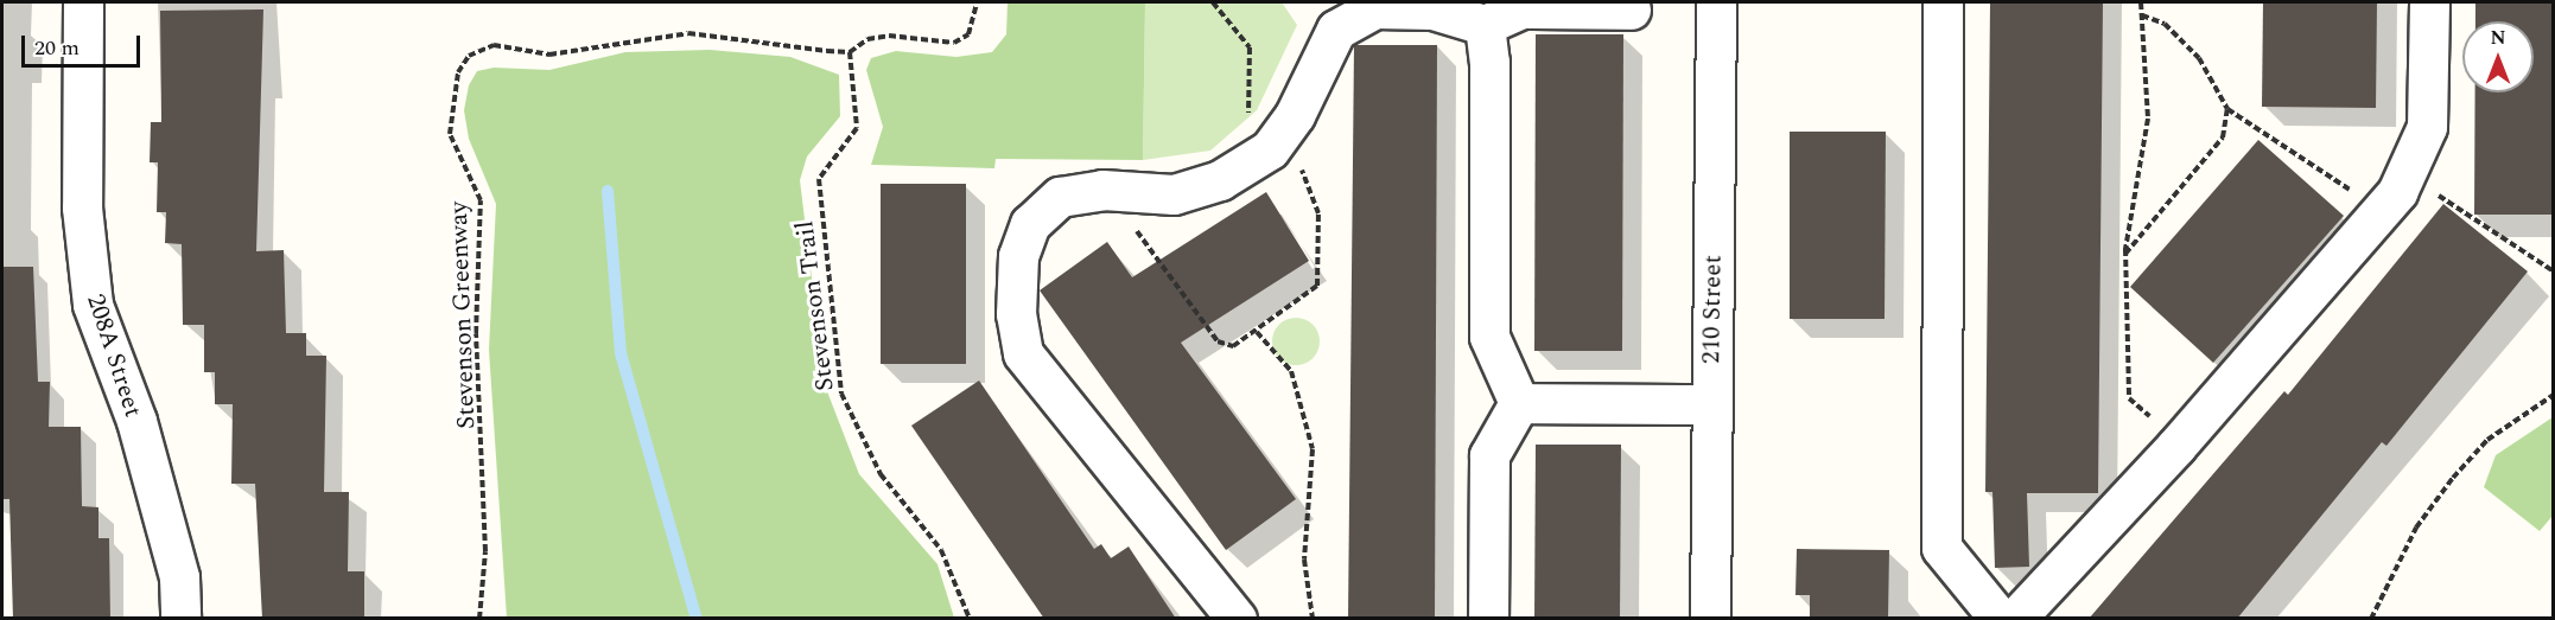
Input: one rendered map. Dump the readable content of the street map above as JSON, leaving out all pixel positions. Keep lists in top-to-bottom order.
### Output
{
  "streets": {
    "street": ["210 Street", "208A Street"],
    "path": ["Stevenson Trail", "Stevenson Greenway"]
  },
  "crossings": [
    ["Stevenson Trail", "Stevenson Greenway"]
  ],
  "scale_bar": "20 m",
  "north": "top"
}
